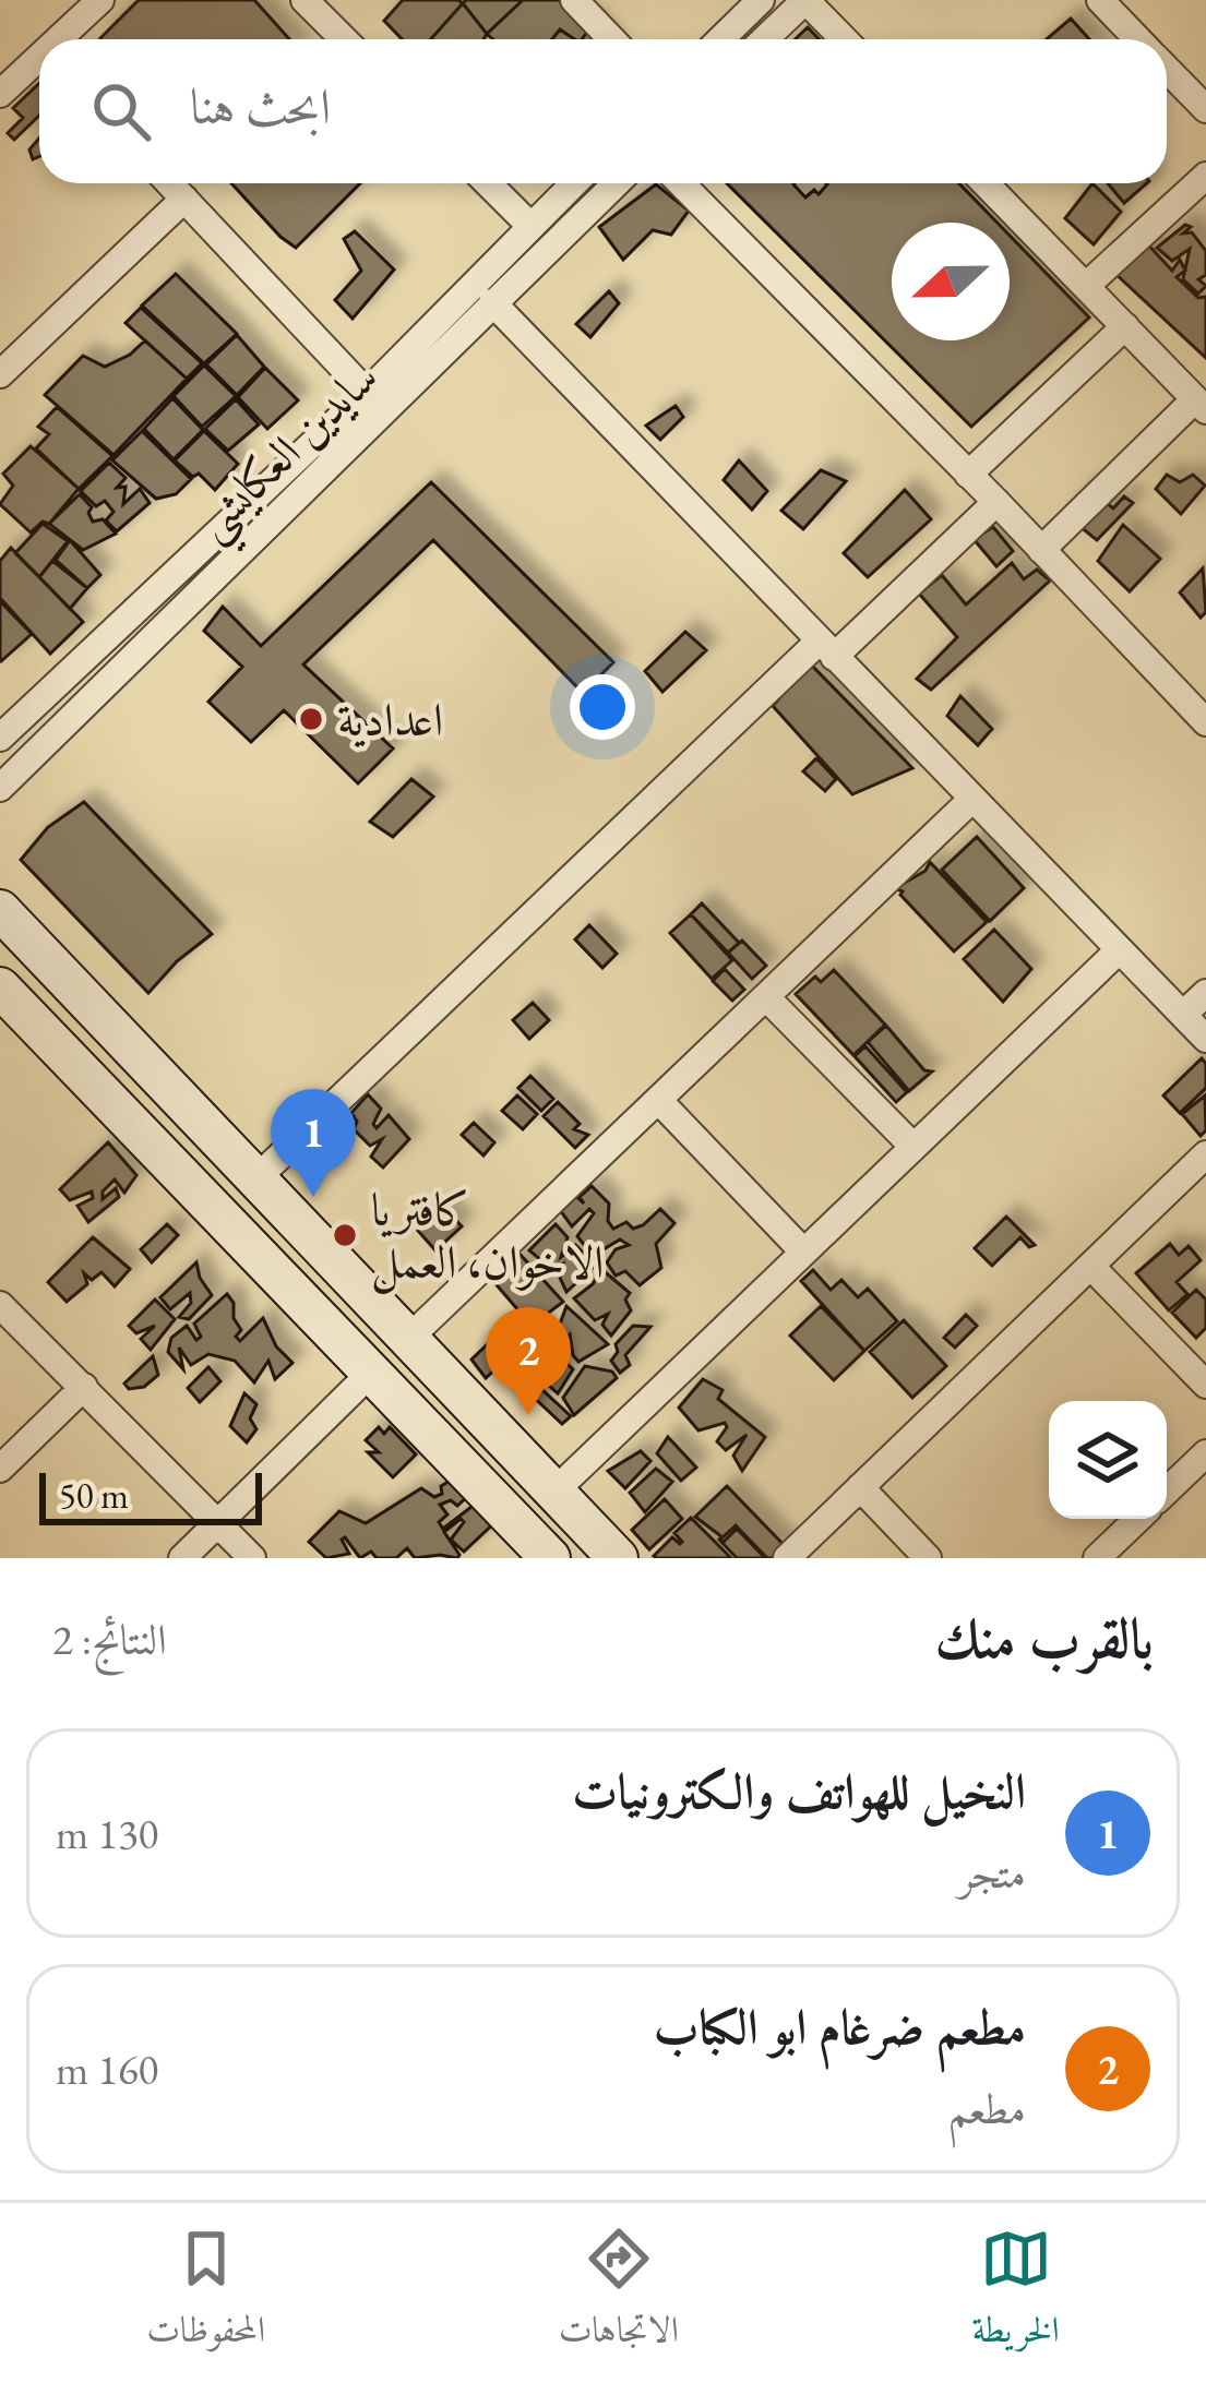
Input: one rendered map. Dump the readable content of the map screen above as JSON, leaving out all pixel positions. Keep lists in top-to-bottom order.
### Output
{
  "streets": {
    "street": ["سايدين العكايشي"]
  },
  "places": ["اعدادية", "كافتريا الاخوان، العمل"],
  "scale_bar": "50 m",
  "north": "left",
  "page": {
    "search": "ابحث هنا",
    "pins": ["1", "2"],
    "scale": "50 m",
    "heading": ["بالقرب منك", "النتائج: 2"],
    "list": [
      {
        "mark": "1",
        "name": "النخيل للهواتف والكترونيات",
        "note": "متجر",
        "value": "130 m"
      },
      {
        "mark": "2",
        "name": "مطعم ضرغام ابو الكباب",
        "note": "مطعم",
        "value": "160 m"
      }
    ],
    "nav": ["الخريطة", "الاتجاهات", "المحفوظات"]
  }
}
